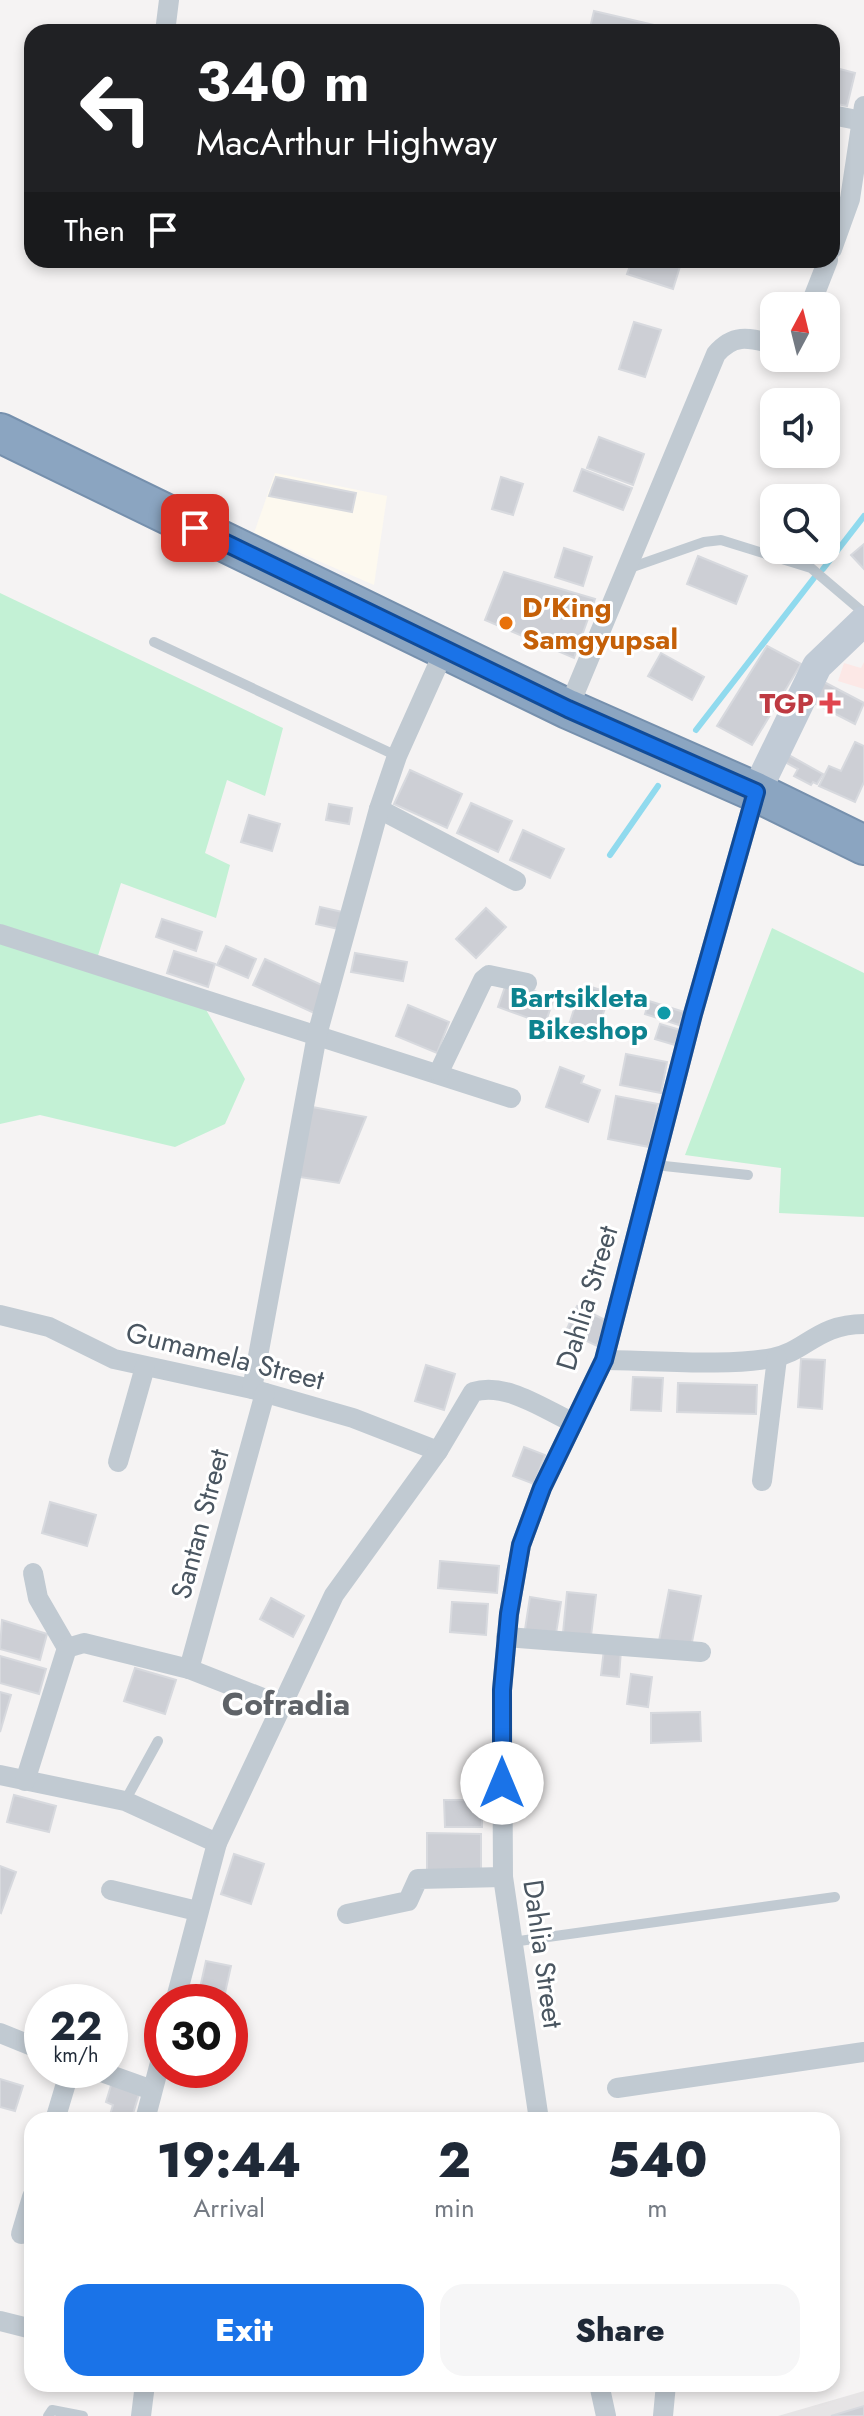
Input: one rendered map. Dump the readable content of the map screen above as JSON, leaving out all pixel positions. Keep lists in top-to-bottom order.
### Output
{
  "streets": {
    "street": ["Dahlia Street", "Gumamela Street", "Santan Street"]
  },
  "crossings": [
    ["Gumamela Street", "Santan Street"]
  ],
  "districts": ["Cofradia"],
  "places": {
    "other": ["D'King Samgyupsal", "Bartsikleta Bikeshop"],
    "health": ["TGP"]
  },
  "north": "top",
  "page": {
    "turn": ["340 m", "MacArthur Highway"],
    "then": "Then",
    "speed": "22 km/h",
    "limit": "30",
    "eta": [
      "19:44",
      "Arrival",
      "2",
      "min",
      "540",
      "m"
    ],
    "buttons": ["Exit", "Share"]
  }
}
